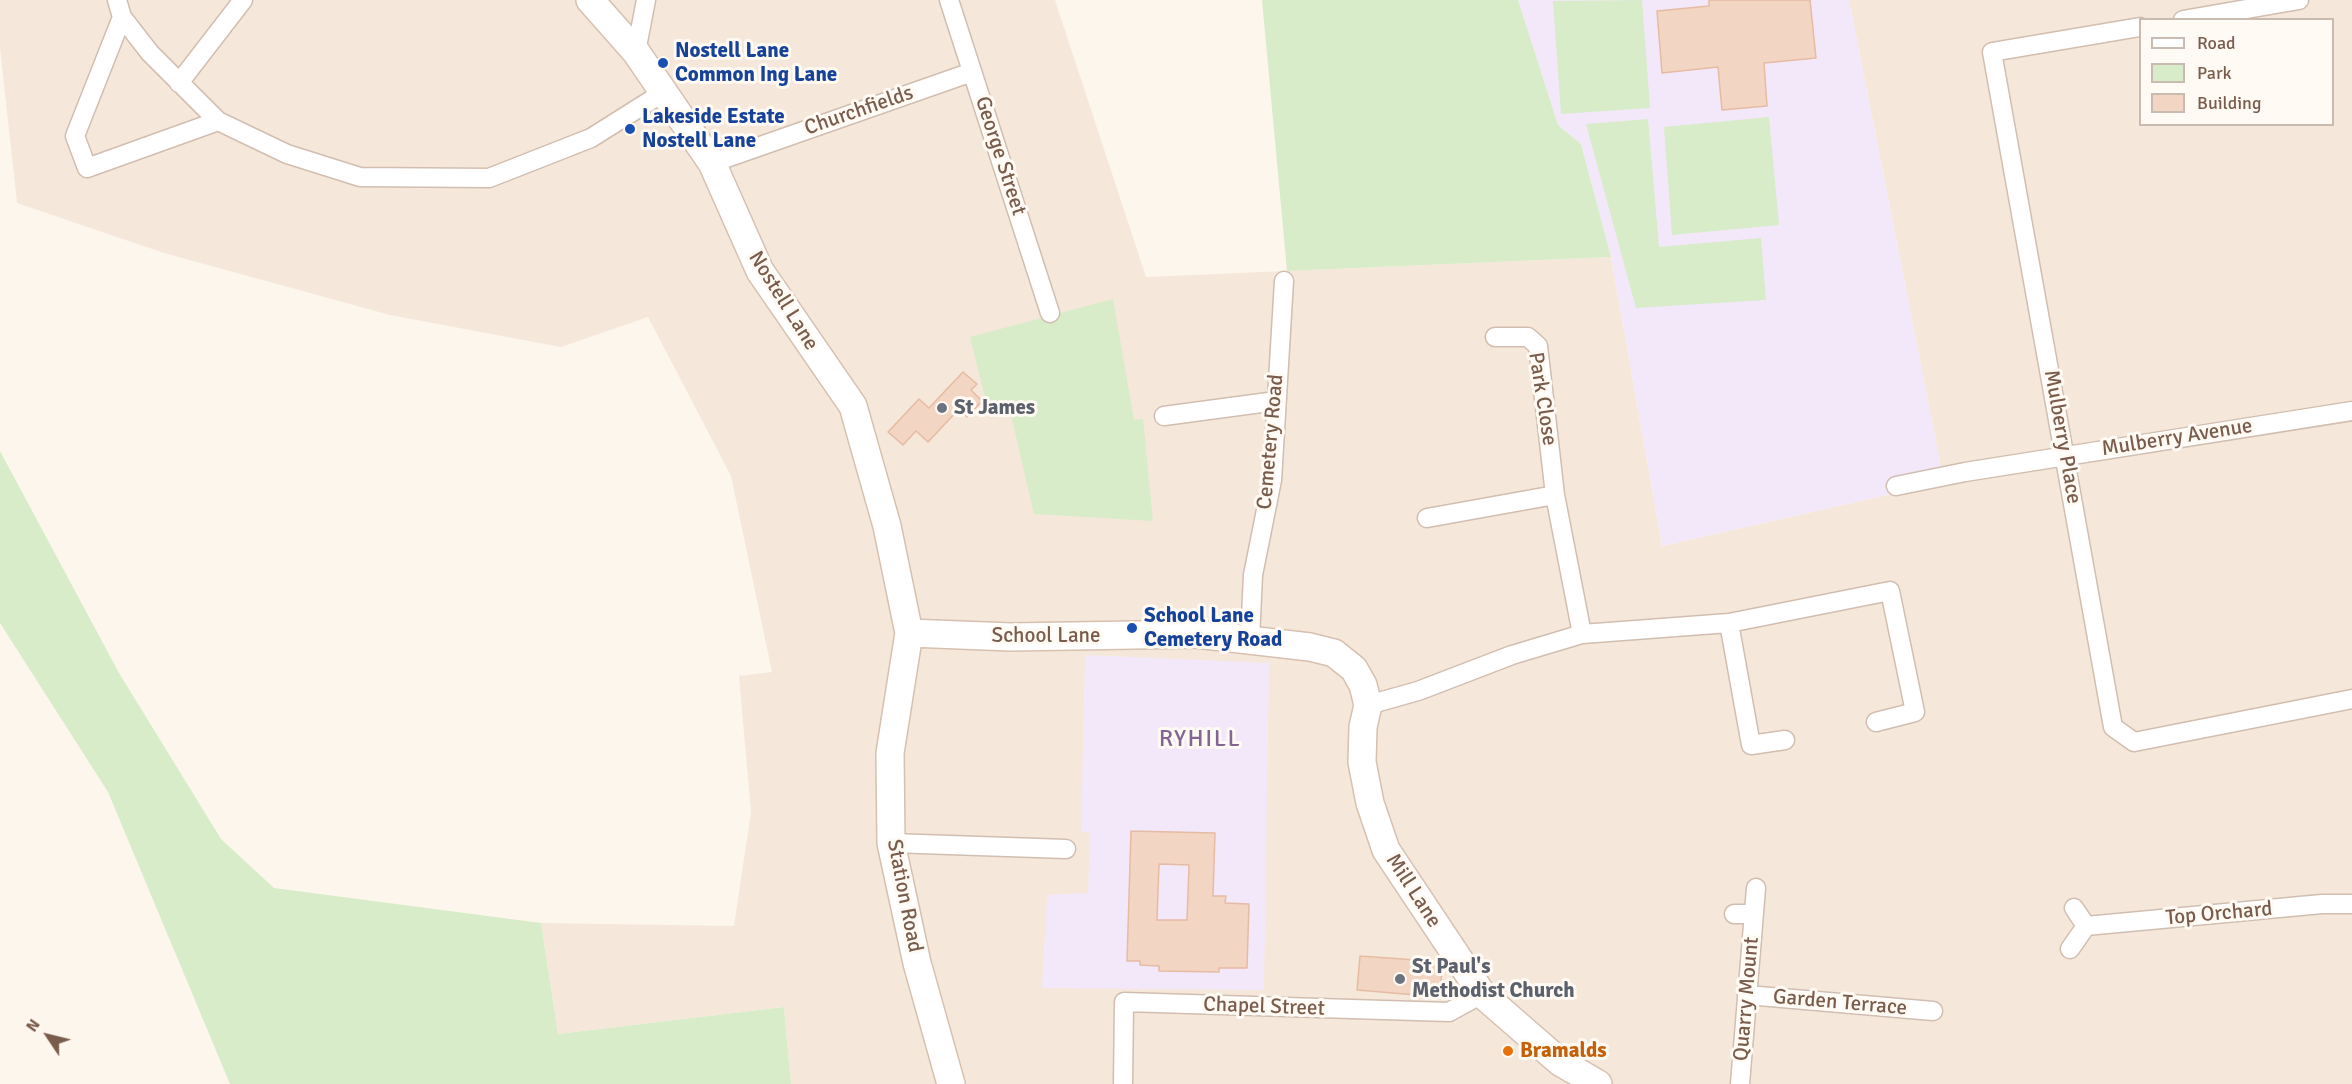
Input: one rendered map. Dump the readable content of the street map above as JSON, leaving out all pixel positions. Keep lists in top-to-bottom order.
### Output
{
  "streets": {
    "street": [
      "Churchfields",
      "George Street",
      "Nostell Lane",
      "Park Close",
      "Mulberry Place",
      "Mulberry Avenue",
      "Cemetery Road",
      "School Lane",
      "Mill Lane",
      "Station Road",
      "Top Orchard",
      "Quarry Mount",
      "Garden Terrace",
      "Chapel Street"
    ]
  },
  "crossings": [
    ["Churchfields", "George Street"],
    ["Churchfields", "Nostell Lane"],
    ["Nostell Lane", "School Lane"],
    ["Nostell Lane", "Station Road"],
    ["Mulberry Place", "Mulberry Avenue"],
    ["Cemetery Road", "School Lane"],
    ["School Lane", "Mill Lane"],
    ["School Lane", "Station Road"],
    ["Mill Lane", "Chapel Street"],
    ["Quarry Mount", "Garden Terrace"]
  ],
  "districts": ["RYHILL"],
  "places": [
    "Nostell Lane Common Ing Lane",
    "Lakeside Estate Nostell Lane",
    "St James",
    "School Lane Cemetery Road",
    "St Paul's Methodist Church",
    "Bramalds"
  ],
  "legend": ["Road", "Park", "Building"],
  "north": "top left"
}
